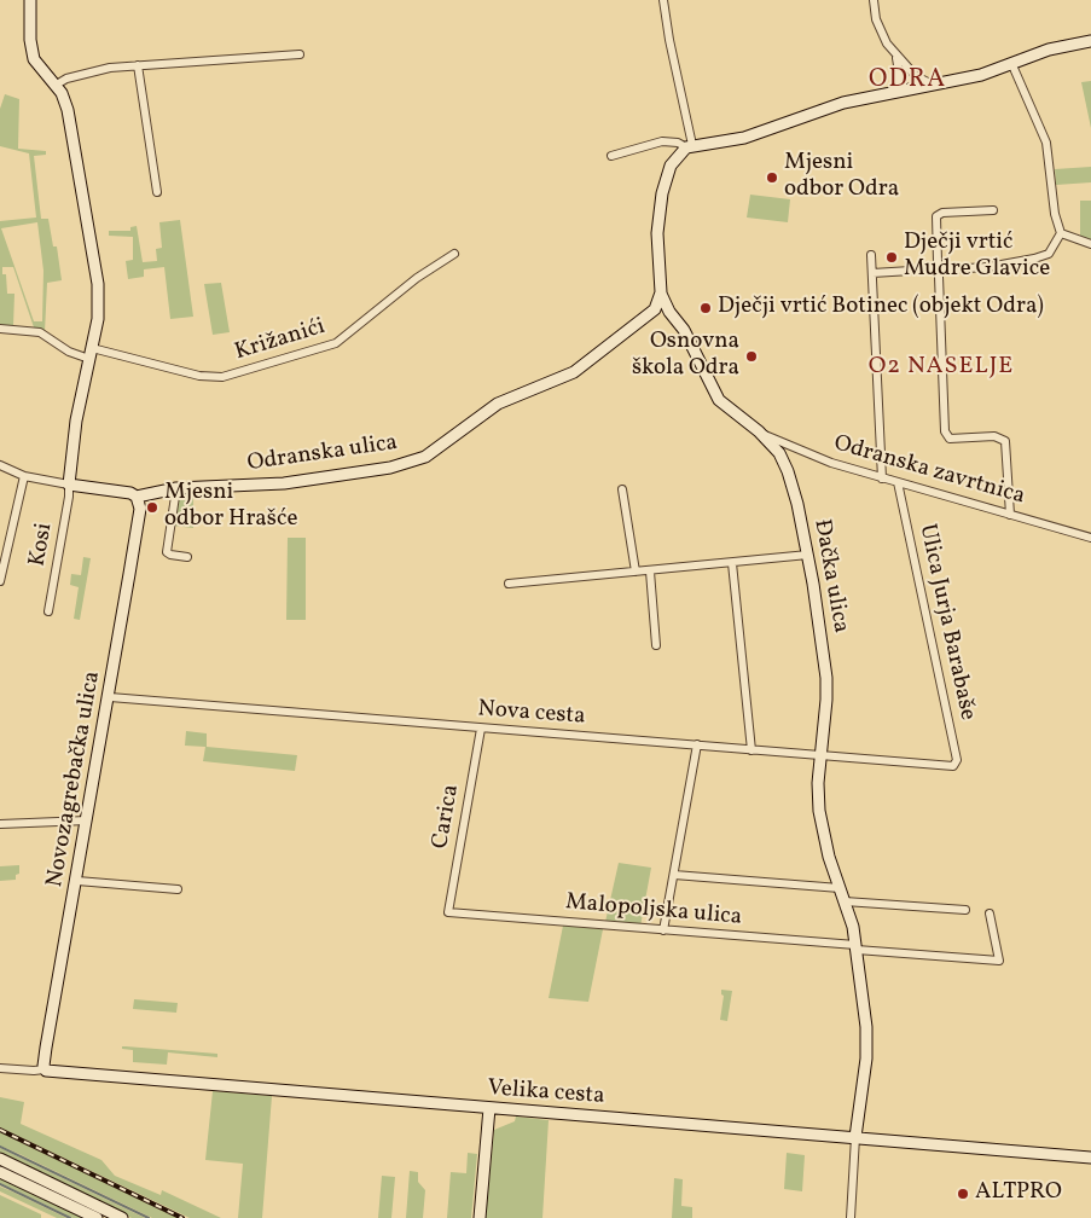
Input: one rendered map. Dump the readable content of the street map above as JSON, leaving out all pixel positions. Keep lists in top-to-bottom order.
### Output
{
  "streets": {
    "main road": [
      "Odranska ulica",
      "Đačka ulica",
      "Novozagrebačka ulica",
      "Velika cesta"
    ],
    "street": [
      "Križanići",
      "Odranska zavrtnica",
      "Kosi",
      "Ulica Jurja Barabaše",
      "Nova cesta",
      "Carica",
      "Malopoljska ulica"
    ]
  },
  "crossings": [
    ["Odranska ulica", "Novozagrebačka ulica"],
    ["Odranska zavrtnica", "Đačka ulica"],
    ["Odranska zavrtnica", "Ulica Jurja Barabaše"],
    ["Đačka ulica", "Nova cesta"],
    ["Đačka ulica", "Malopoljska ulica"],
    ["Đačka ulica", "Velika cesta"],
    ["Ulica Jurja Barabaše", "Nova cesta"],
    ["Nova cesta", "Novozagrebačka ulica"],
    ["Nova cesta", "Carica"],
    ["Novozagrebačka ulica", "Velika cesta"],
    ["Carica", "Malopoljska ulica"]
  ],
  "districts": ["ODRA", "O2 NASELJE"],
  "places": [
    "Mjesni odbor Odra",
    "Dječji vrtić Mudre Glavice",
    "Dječji vrtić Botinec (objekt Odra)",
    "Osnovna škola Odra",
    "Mjesni odbor Hrašće",
    "ALTPRO"
  ]
}
